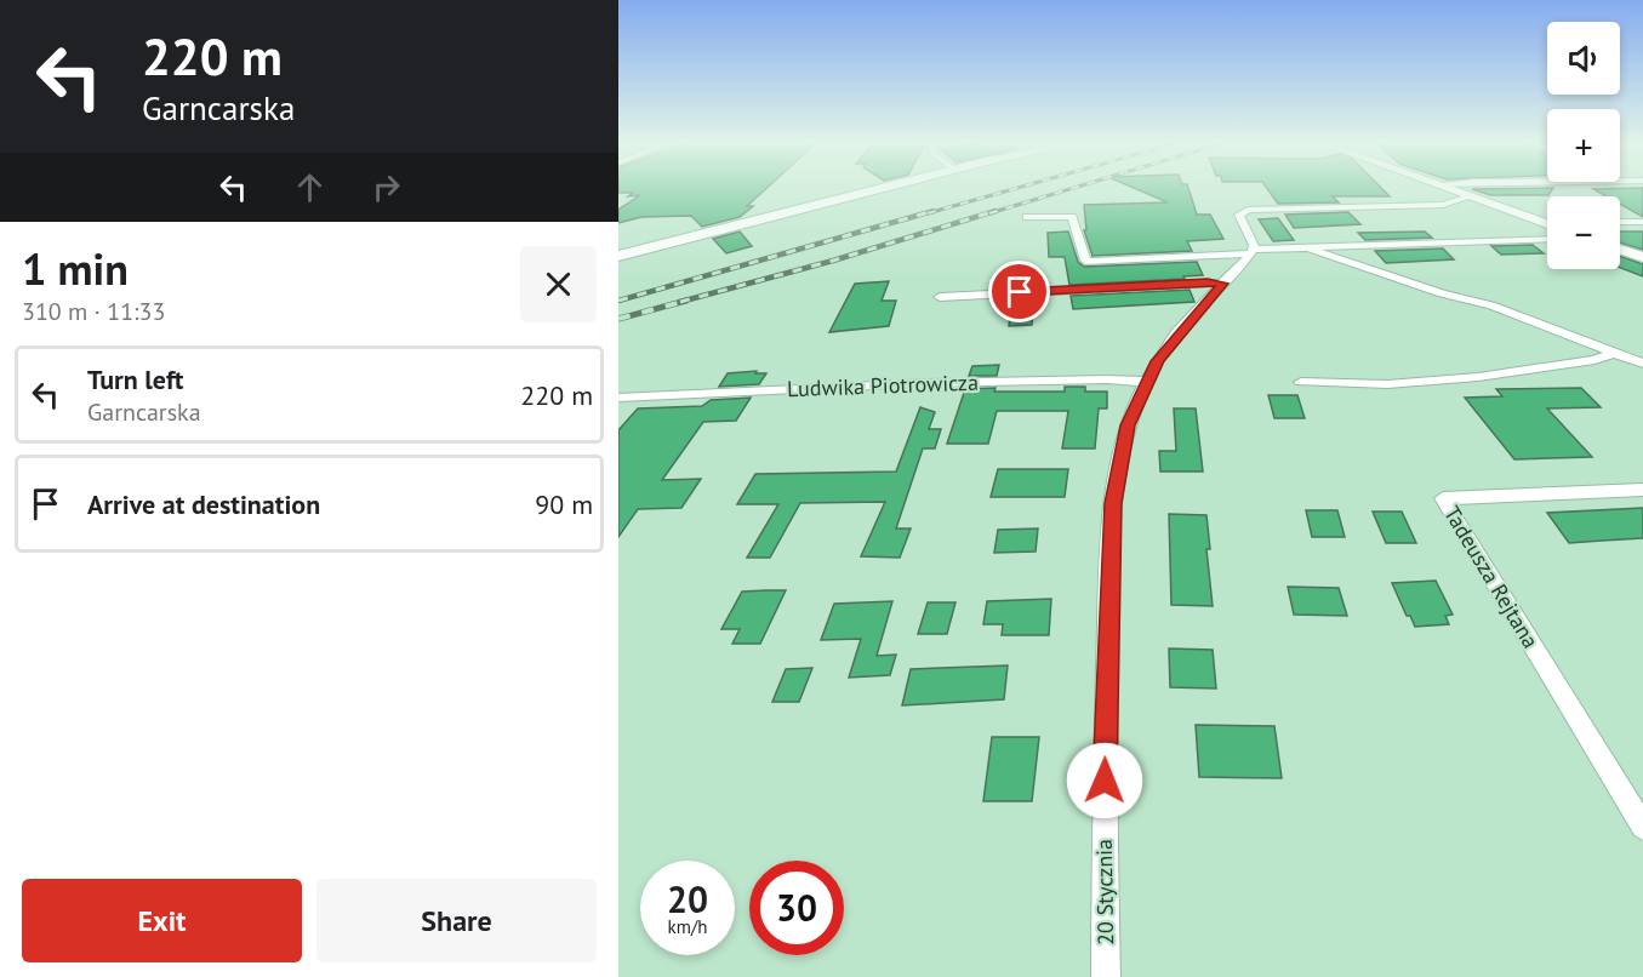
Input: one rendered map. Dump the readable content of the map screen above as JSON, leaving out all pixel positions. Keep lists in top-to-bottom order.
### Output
{
  "streets": {
    "street": ["Ludwika Piotrowicza", "Tadeusza Rejtana", "20 Stycznia"]
  },
  "crossings": [
    ["Ludwika Piotrowicza", "20 Stycznia"]
  ],
  "page": {
    "turn": ["220 m", "Garncarska"],
    "map_buttons": ["+", "−"],
    "heading": ["1 min", "310 m · 11:33"],
    "list": [
      {
        "name": "Turn left",
        "note": "Garncarska",
        "value": "220 m"
      },
      {
        "name": "Arrive at destination",
        "value": "90 m"
      }
    ],
    "speed": "20 km/h",
    "limit": "30",
    "buttons": ["Exit", "Share"]
  }
}
